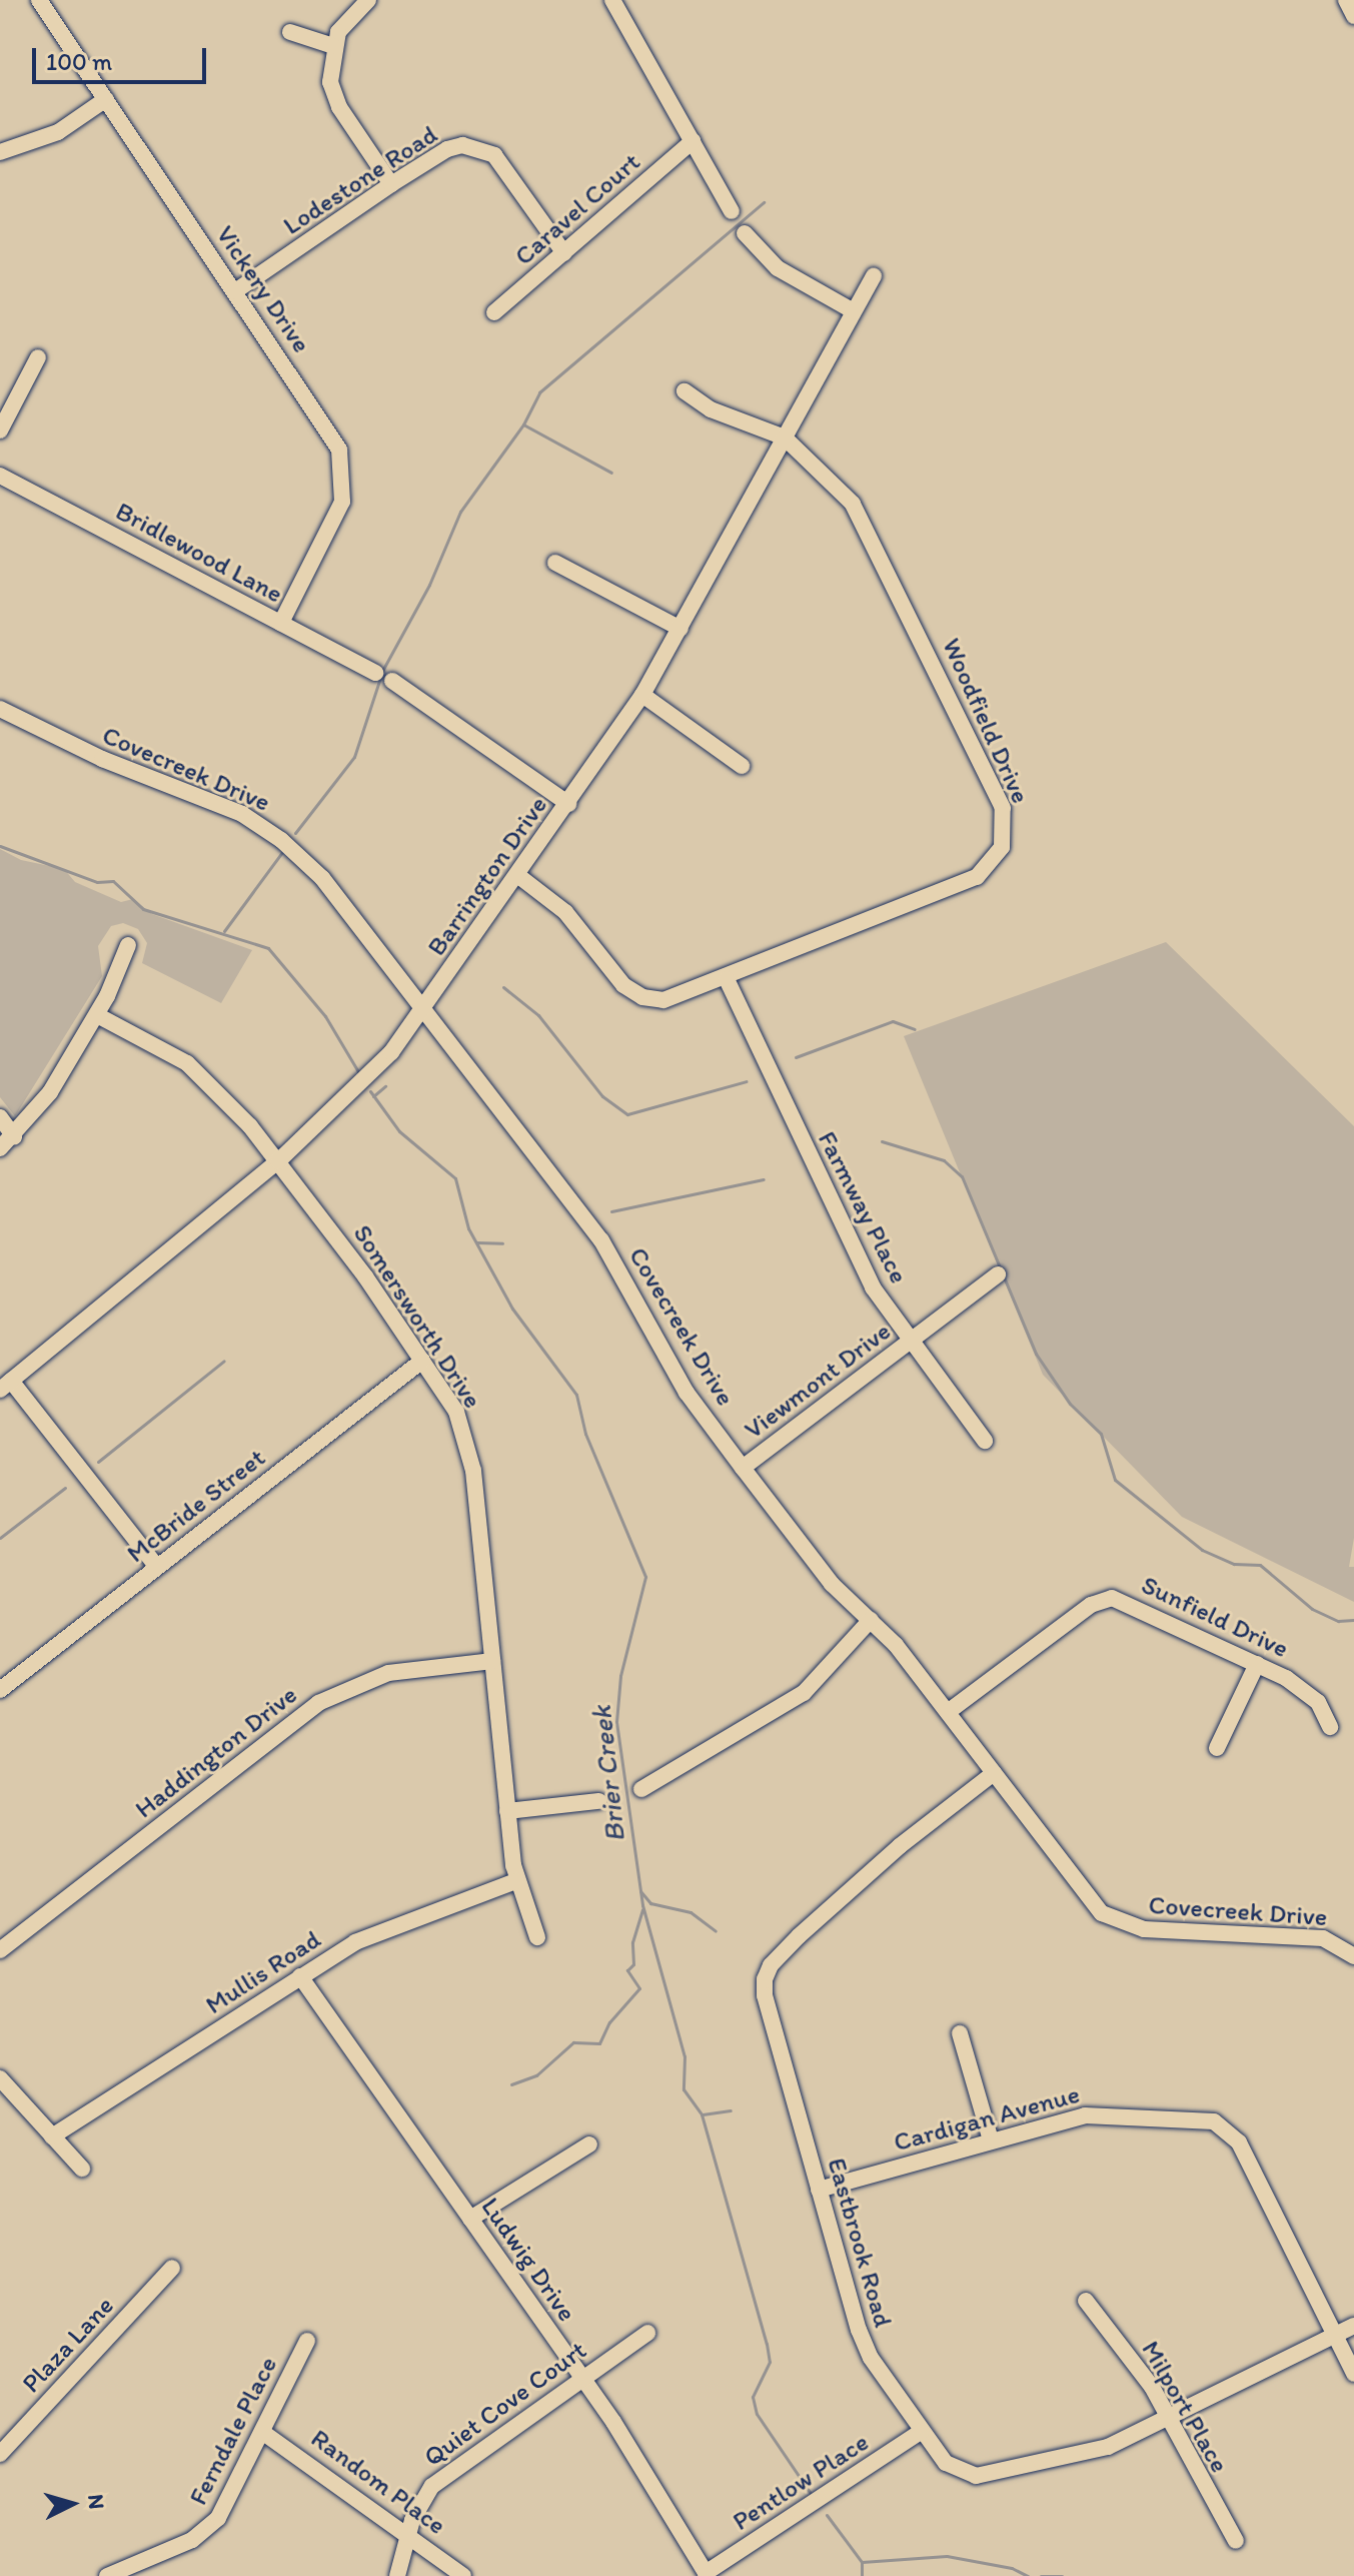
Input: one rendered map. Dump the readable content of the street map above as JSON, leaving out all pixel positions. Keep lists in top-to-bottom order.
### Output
{
  "streets": {
    "street": [
      "Lodestone Road",
      "Caravel Court",
      "Vickery Drive",
      "Bridlewood Lane",
      "Woodfield Drive",
      "Covecreek Drive",
      "Barrington Drive",
      "Farmway Place",
      "Somersworth Drive",
      "Viewmont Drive",
      "McBride Street",
      "Sunfield Drive",
      "Haddington Drive",
      "Mullis Road",
      "Cardigan Avenue",
      "Eastbrook Road",
      "Ludwig Drive",
      "Plaza Lane",
      "Quiet Cove Court",
      "Milport Place",
      "Ferndale Place",
      "Random Place",
      "Pentlow Place"
    ]
  },
  "crossings": [
    ["Lodestone Road", "Caravel Court"],
    ["Lodestone Road", "Vickery Drive"],
    ["Vickery Drive", "Bridlewood Lane"],
    ["Woodfield Drive", "Barrington Drive"],
    ["Woodfield Drive", "Farmway Place"],
    ["Covecreek Drive", "Barrington Drive"],
    ["Covecreek Drive", "Viewmont Drive"],
    ["Covecreek Drive", "Sunfield Drive"],
    ["Covecreek Drive", "Eastbrook Road"],
    ["Barrington Drive", "Somersworth Drive"],
    ["Farmway Place", "Viewmont Drive"],
    ["Somersworth Drive", "McBride Street"],
    ["Somersworth Drive", "Haddington Drive"],
    ["Somersworth Drive", "Mullis Road"],
    ["Mullis Road", "Ludwig Drive"],
    ["Cardigan Avenue", "Eastbrook Road"],
    ["Eastbrook Road", "Milport Place"],
    ["Eastbrook Road", "Pentlow Place"],
    ["Ludwig Drive", "Quiet Cove Court"],
    ["Ludwig Drive", "Pentlow Place"],
    ["Quiet Cove Court", "Random Place"],
    ["Ferndale Place", "Random Place"]
  ],
  "water": ["Brier Creek"],
  "scale_bar": "100 m",
  "north": "right"
}
